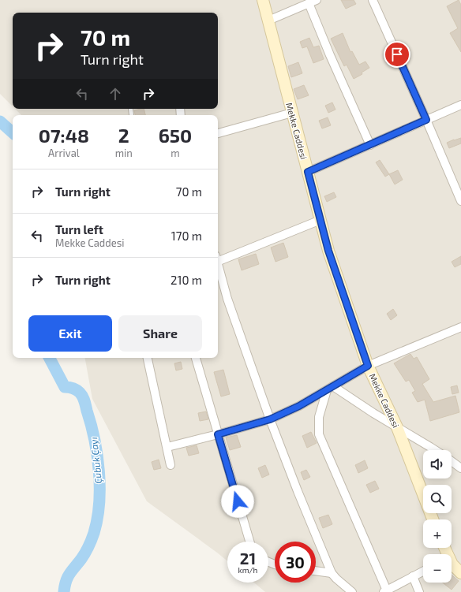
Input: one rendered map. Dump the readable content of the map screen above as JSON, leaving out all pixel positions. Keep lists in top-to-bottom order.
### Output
{
  "streets": {
    "street": ["Mekke Caddesi"]
  },
  "water": ["Çubuk Çayı"],
  "page": {
    "turn": ["70 m", "Turn right"],
    "eta": [
      "07:48",
      "Arrival",
      "2",
      "min",
      "650",
      "m"
    ],
    "list": [
      {
        "name": "Turn right",
        "value": "70 m"
      },
      {
        "name": "Turn left",
        "note": "Mekke Caddesi",
        "value": "170 m"
      },
      {
        "name": "Turn right",
        "value": "210 m"
      }
    ],
    "buttons": ["Exit", "Share"],
    "map_buttons": ["+", "−"],
    "speed": "21 km/h",
    "limit": "30"
  }
}
